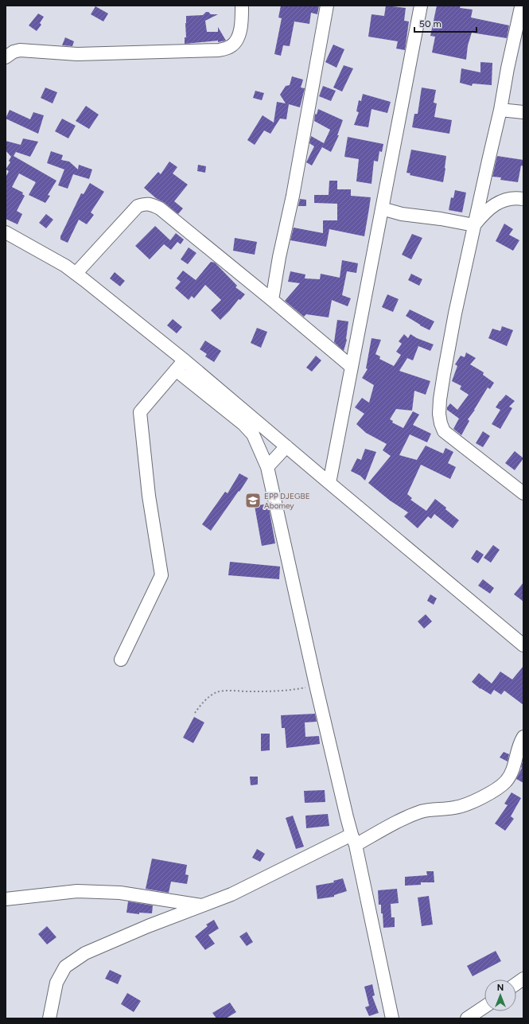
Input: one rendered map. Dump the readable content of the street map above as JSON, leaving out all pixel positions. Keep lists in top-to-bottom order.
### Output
{
  "places": {
    "school or university": ["EPP DJEGBE Abomey"]
  },
  "scale_bar": "50 m",
  "north": "top"
}
